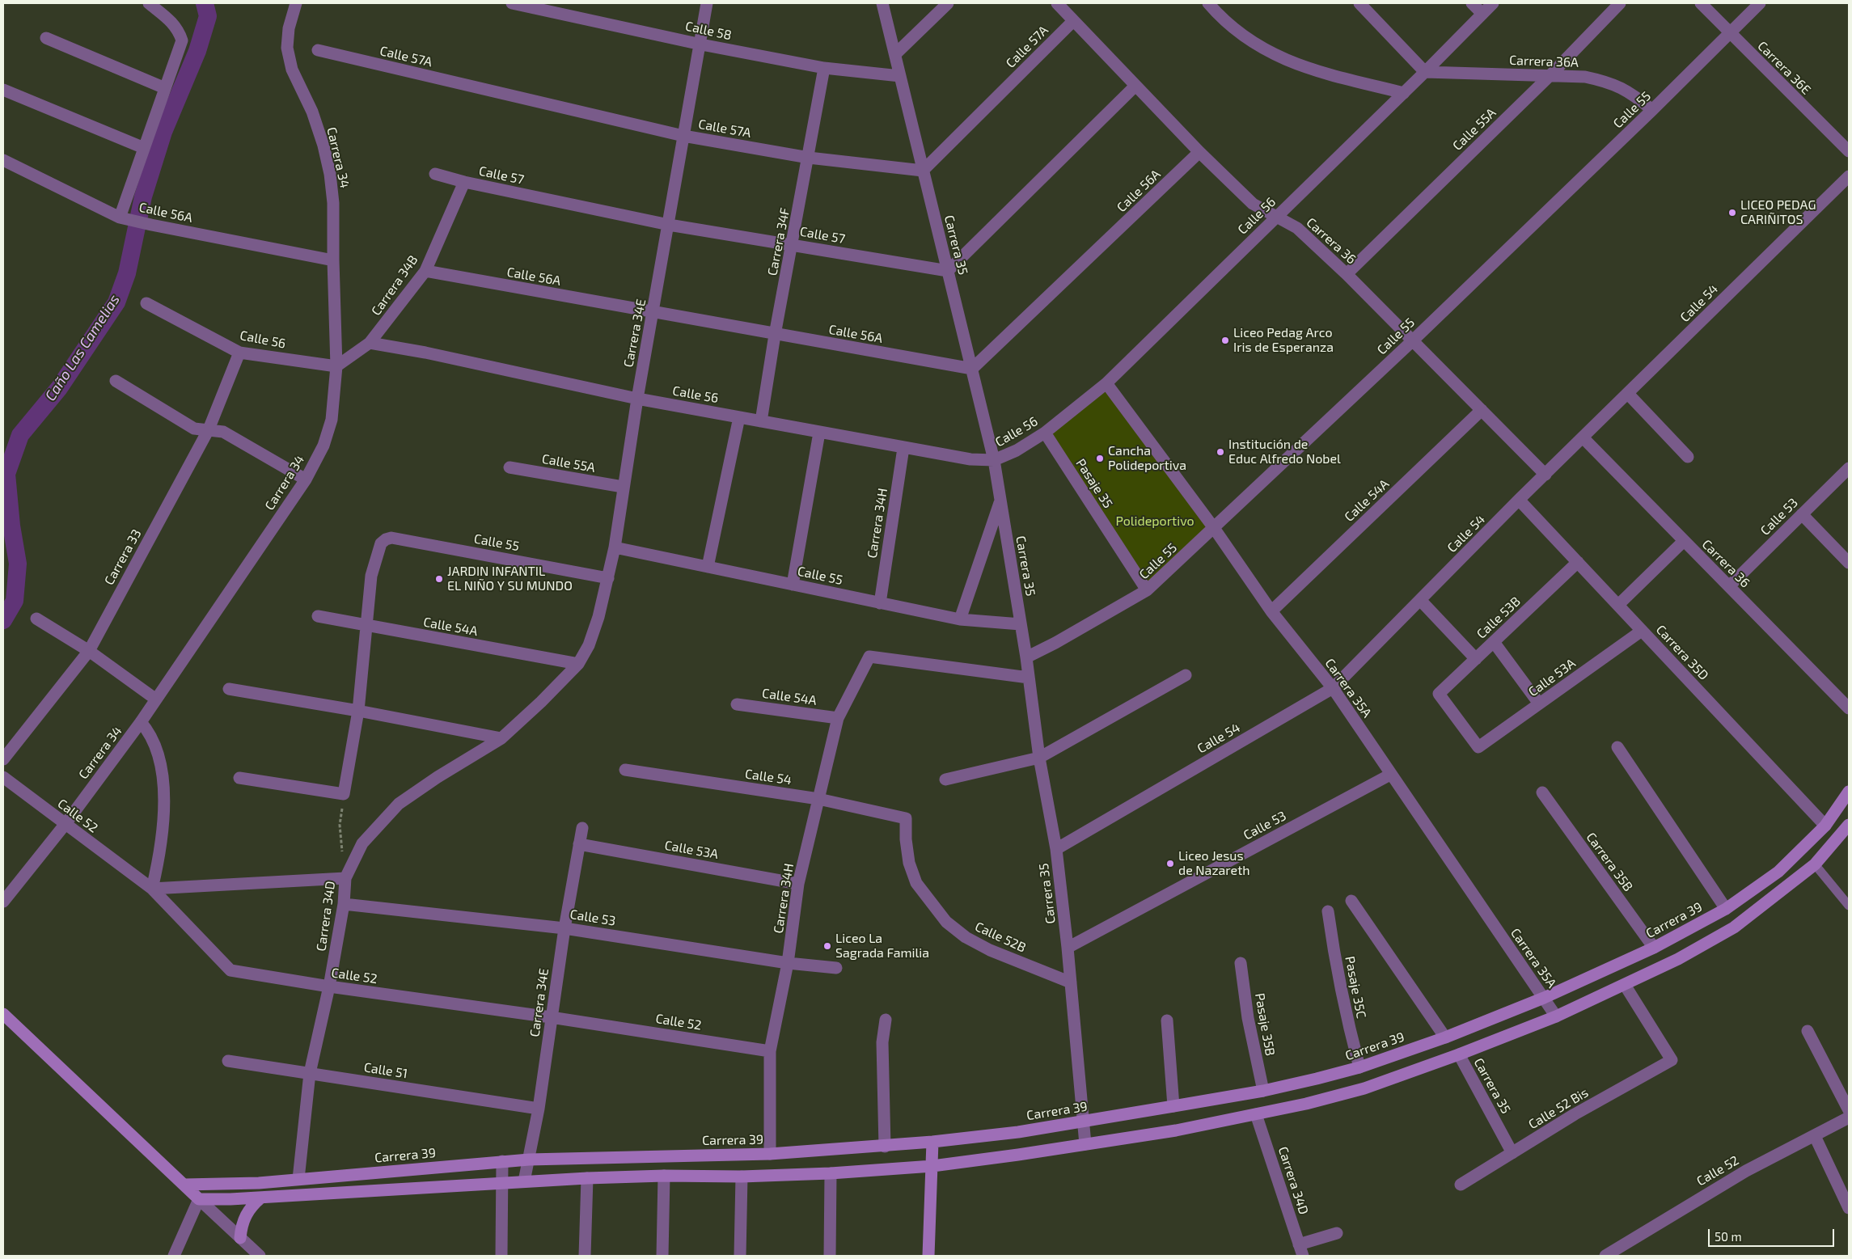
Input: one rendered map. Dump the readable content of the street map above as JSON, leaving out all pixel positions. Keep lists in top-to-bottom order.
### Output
{
  "streets": {
    "main road": ["Carrera 39"],
    "street": [
      "Calle 58",
      "Calle 57A",
      "Carrera 36A",
      "Carrera 36E",
      "Calle 55",
      "Calle 55A",
      "Carrera 34",
      "Calle 57",
      "Calle 56A",
      "Calle 56",
      "Carrera 36",
      "Carrera 34F",
      "Carrera 35",
      "Carrera 34B",
      "Calle 54",
      "Carrera 34E",
      "Pasaje 35",
      "Calle 54A",
      "Calle 53",
      "Carrera 34H",
      "Carrera 33",
      "Calle 53B",
      "Carrera 35D",
      "Calle 53A",
      "Carrera 35A",
      "Calle 52",
      "Carrera 35B",
      "Carrera 34D",
      "Calle 52B",
      "Pasaje 35C",
      "Pasaje 35B",
      "Calle 51",
      "Calle 52 Bis"
    ]
  },
  "crossings": [
    ["Calle 58", "Carrera 34F"],
    ["Calle 58", "Carrera 35"],
    ["Calle 58", "Carrera 34E"],
    ["Calle 57A", "Carrera 36"],
    ["Calle 57A", "Carrera 34F"],
    ["Calle 57A", "Carrera 35"],
    ["Calle 57A", "Carrera 34E"],
    ["Carrera 36A", "Calle 55"],
    ["Carrera 36A", "Calle 55A"],
    ["Carrera 36A", "Calle 56"],
    ["Carrera 36E", "Calle 55"],
    ["Calle 55", "Carrera 36"],
    ["Calle 55", "Carrera 35"],
    ["Calle 55", "Carrera 34E"],
    ["Calle 55", "Pasaje 35"],
    ["Calle 55", "Calle 54A"],
    ["Calle 55", "Carrera 34H"],
    ["Calle 55", "Carrera 35A"],
    ["Calle 55A", "Carrera 36"],
    ["Calle 55A", "Carrera 34E"],
    ["Carrera 34", "Calle 56A"],
    ["Carrera 34", "Calle 56"],
    ["Carrera 34", "Carrera 34B"],
    ["Carrera 34", "Calle 52"],
    ["Calle 57", "Carrera 34F"],
    ["Calle 57", "Carrera 35"],
    ["Calle 57", "Carrera 34B"],
    ["Calle 57", "Carrera 34E"],
    ["Calle 56A", "Carrera 36"],
    ["Calle 56A", "Carrera 34F"],
    ["Calle 56A", "Carrera 35"],
    ["Calle 56A", "Carrera 34B"],
    ["Calle 56A", "Carrera 34E"],
    ["Calle 56", "Carrera 36"],
    ["Calle 56", "Carrera 34F"],
    ["Calle 56", "Carrera 35"],
    ["Calle 56", "Carrera 34B"],
    ["Calle 56", "Carrera 34E"],
    ["Calle 56", "Pasaje 35"],
    ["Calle 56", "Carrera 34H"],
    ["Calle 56", "Carrera 33"],
    ["Calle 56", "Carrera 35A"],
    ["Carrera 36", "Calle 54"],
    ["Carrera 36", "Calle 54A"],
    ["Carrera 36", "Calle 53"],
    ["Carrera 35", "Calle 54"],
    ["Carrera 35", "Calle 53"],
    ["Carrera 35", "Carrera 34H"],
    ["Carrera 35", "Carrera 39"],
    ["Carrera 35", "Calle 52B"],
    ["Carrera 35", "Calle 52 Bis"],
    ["Calle 54", "Carrera 34H"],
    ["Calle 54", "Carrera 35D"],
    ["Calle 54", "Carrera 35A"],
    ["Calle 54", "Calle 52B"],
    ["Carrera 34E", "Calle 54A"],
    ["Carrera 34E", "Calle 53"],
    ["Carrera 34E", "Calle 53A"],
    ["Carrera 34E", "Calle 52"],
    ["Carrera 34E", "Carrera 34D"],
    ["Carrera 34E", "Carrera 39"],
    ["Carrera 34E", "Calle 51"],
    ["Calle 54A", "Carrera 34H"],
    ["Calle 54A", "Carrera 35A"],
    ["Calle 54A", "Carrera 34D"],
    ["Calle 53", "Carrera 34H"],
    ["Calle 53", "Carrera 35A"],
    ["Calle 53", "Carrera 34D"],
    ["Carrera 34H", "Calle 53A"],
    ["Carrera 34H", "Calle 52"],
    ["Carrera 34H", "Carrera 39"],
    ["Calle 53B", "Carrera 35D"],
    ["Calle 53B", "Calle 53A"],
    ["Carrera 35D", "Calle 53A"],
    ["Carrera 35D", "Carrera 39"],
    ["Carrera 35A", "Carrera 39"],
    ["Calle 52", "Carrera 34D"],
    ["Carrera 35B", "Carrera 39"],
    ["Carrera 34D", "Carrera 39"],
    ["Carrera 34D", "Calle 51"],
    ["Carrera 39", "Pasaje 35C"],
    ["Carrera 39", "Pasaje 35B"]
  ],
  "water": ["Caño Las Camelias"],
  "parks": ["Polideportivo"],
  "places": [
    "LICEO PEDAG CARIÑITOS",
    "Liceo Pedag Arco Iris de Esperanza",
    "Institución de Educ Alfredo Nobel",
    "Cancha Polideportiva",
    "JARDIN INFANTIL EL NIÑO Y SU MUNDO",
    "Liceo Jesus de Nazareth",
    "Liceo La Sagrada Familia"
  ],
  "scale_bar": "50 m"
}
